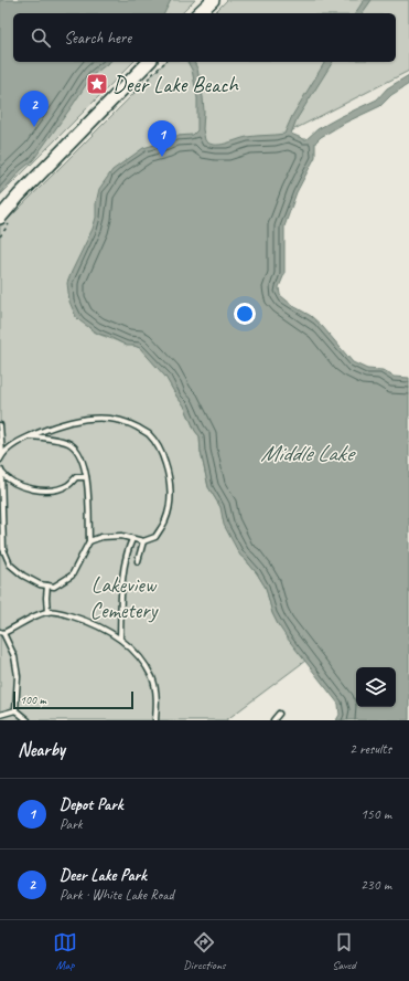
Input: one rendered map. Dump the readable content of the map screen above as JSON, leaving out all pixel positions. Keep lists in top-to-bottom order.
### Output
{
  "water": ["Middle Lake"],
  "parks": ["Lakeview Cemetery"],
  "places": {
    "place": ["Deer Lake Beach"]
  },
  "scale_bar": "100 m",
  "page": {
    "search": "Search here",
    "pins": ["2", "1"],
    "scale": "100 m",
    "heading": ["Nearby", "2 results"],
    "list": [
      {
        "mark": "1",
        "name": "Depot Park",
        "note": "Park",
        "value": "150 m"
      },
      {
        "mark": "2",
        "name": "Deer Lake Park",
        "note": "Park · White Lake Road",
        "value": "230 m"
      }
    ],
    "nav": ["Map", "Directions", "Saved"]
  }
}
